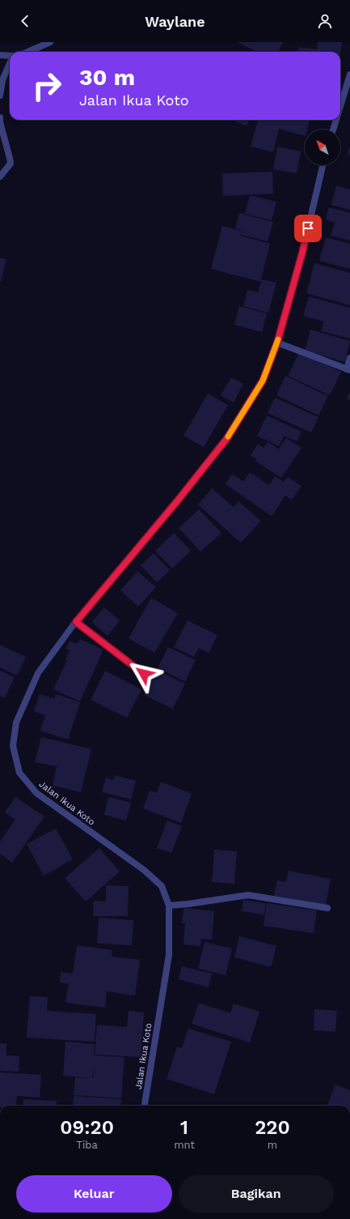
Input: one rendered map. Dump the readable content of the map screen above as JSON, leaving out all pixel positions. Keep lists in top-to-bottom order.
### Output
{
  "streets": {
    "street": ["Jalan Ikua Koto"]
  },
  "north": "top left",
  "page": {
    "header": "Waylane",
    "turn": ["30 m", "Jalan Ikua Koto"],
    "eta": [
      "09:20",
      "Tiba",
      "1",
      "mnt",
      "220",
      "m"
    ],
    "buttons": ["Keluar", "Bagikan"]
  }
}
